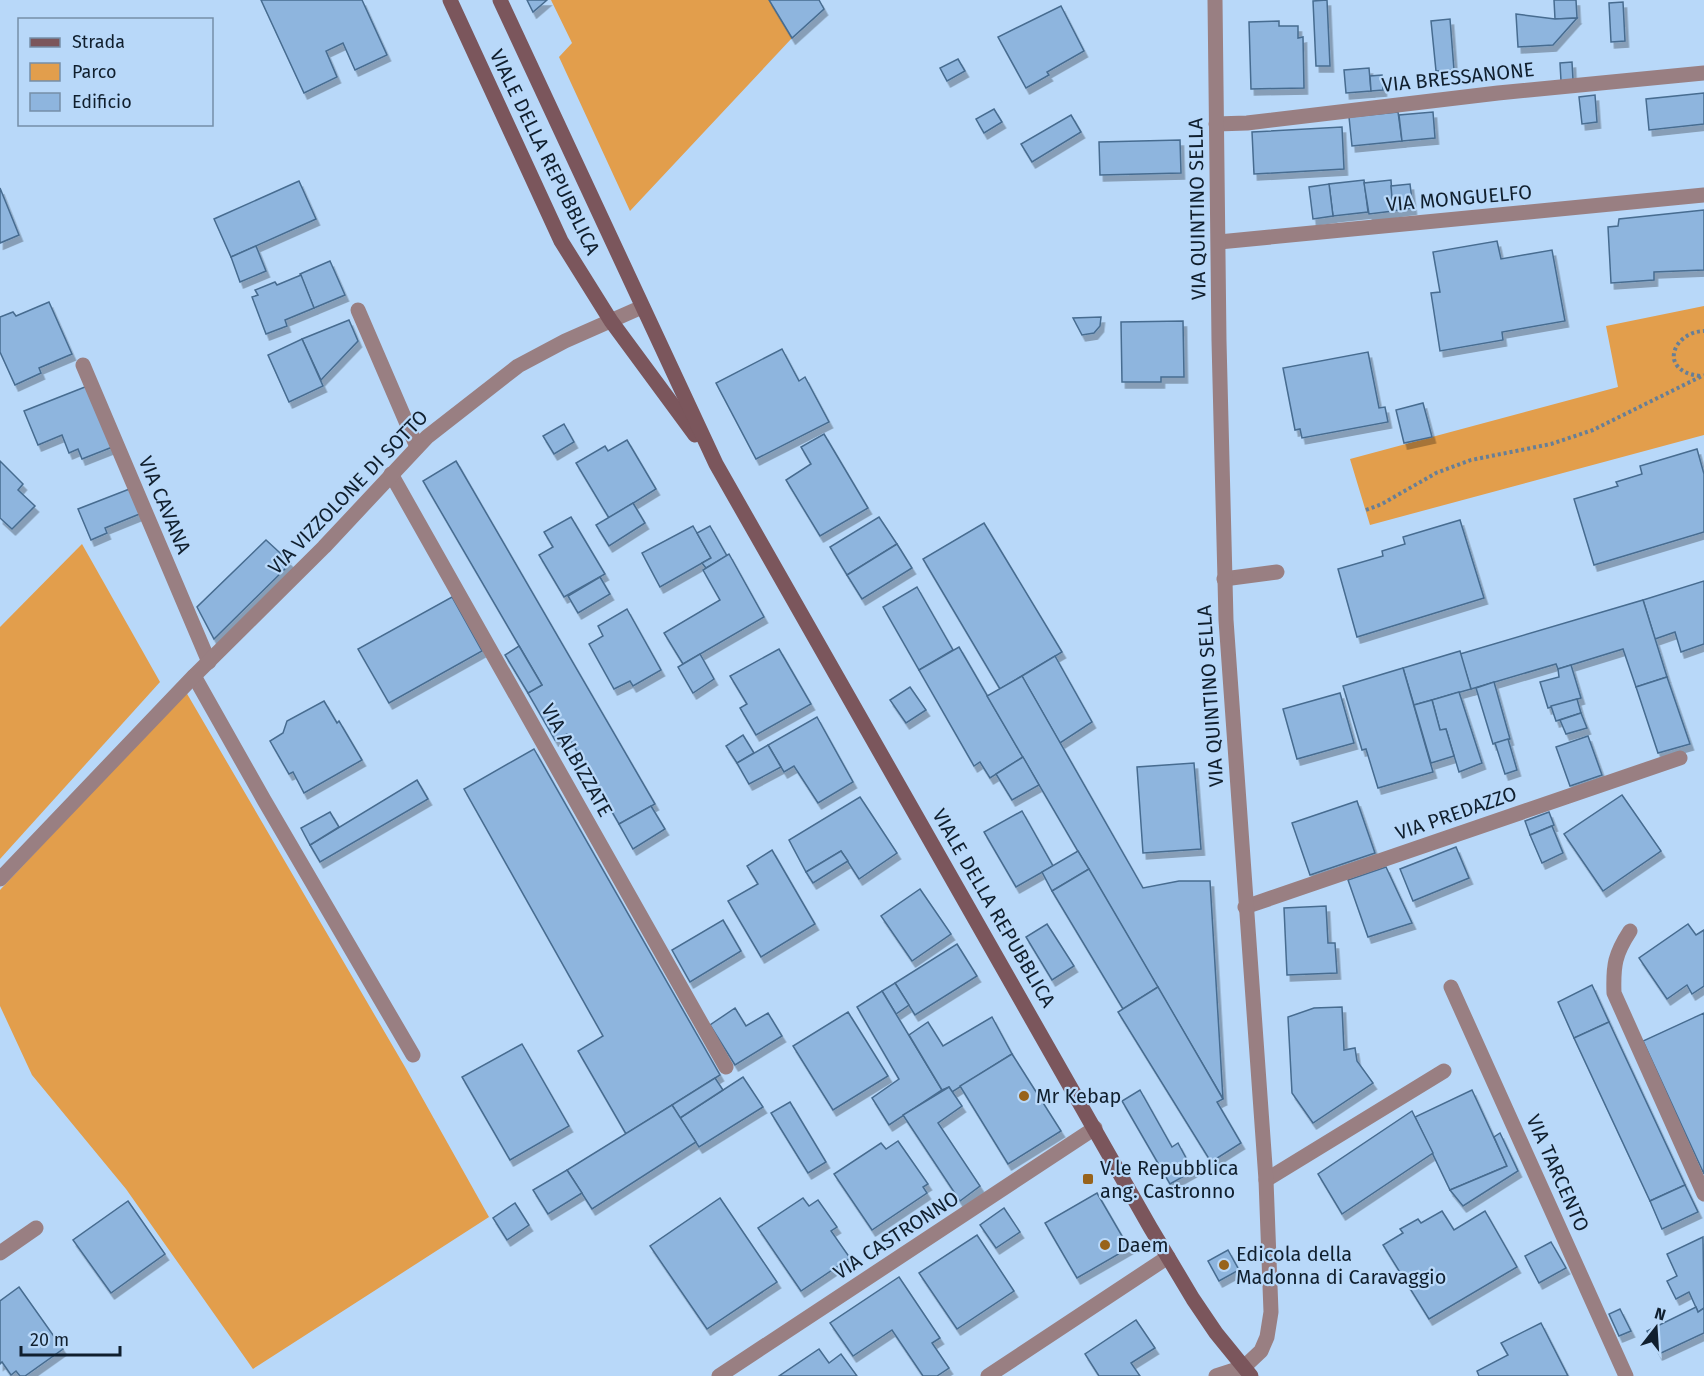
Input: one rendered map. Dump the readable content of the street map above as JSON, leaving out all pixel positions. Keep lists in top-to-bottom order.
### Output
{
  "streets": {
    "street": [
      "VIA BRESSANONE",
      "VIALE DELLA REPUBBLICA",
      "VIA MONGUELFO",
      "VIA QUINTINO SELLA",
      "VIA VIZZOLONE DI SOTTO",
      "VIA CAVANA",
      "VIA ALBIZZATE",
      "VIA PREDAZZO",
      "VIA TARCENTO",
      "VIA CASTRONNO"
    ]
  },
  "crossings": [
    ["VIA BRESSANONE", "VIA QUINTINO SELLA"],
    ["VIALE DELLA REPUBBLICA", "VIA QUINTINO SELLA"],
    ["VIALE DELLA REPUBBLICA", "VIA VIZZOLONE DI SOTTO"],
    ["VIALE DELLA REPUBBLICA", "VIA CASTRONNO"],
    ["VIA MONGUELFO", "VIA QUINTINO SELLA"],
    ["VIA QUINTINO SELLA", "VIA PREDAZZO"],
    ["VIA VIZZOLONE DI SOTTO", "VIA CAVANA"],
    ["VIA VIZZOLONE DI SOTTO", "VIA ALBIZZATE"]
  ],
  "places": {
    "other": ["Mr Kebap", "Daem", "Edicola della Madonna di Caravaggio"],
    "transit": ["V.le Repubblica ang. Castronno"]
  },
  "legend": ["Strada", "Parco", "Edificio"],
  "scale_bar": "20 m",
  "north": "top"
}
